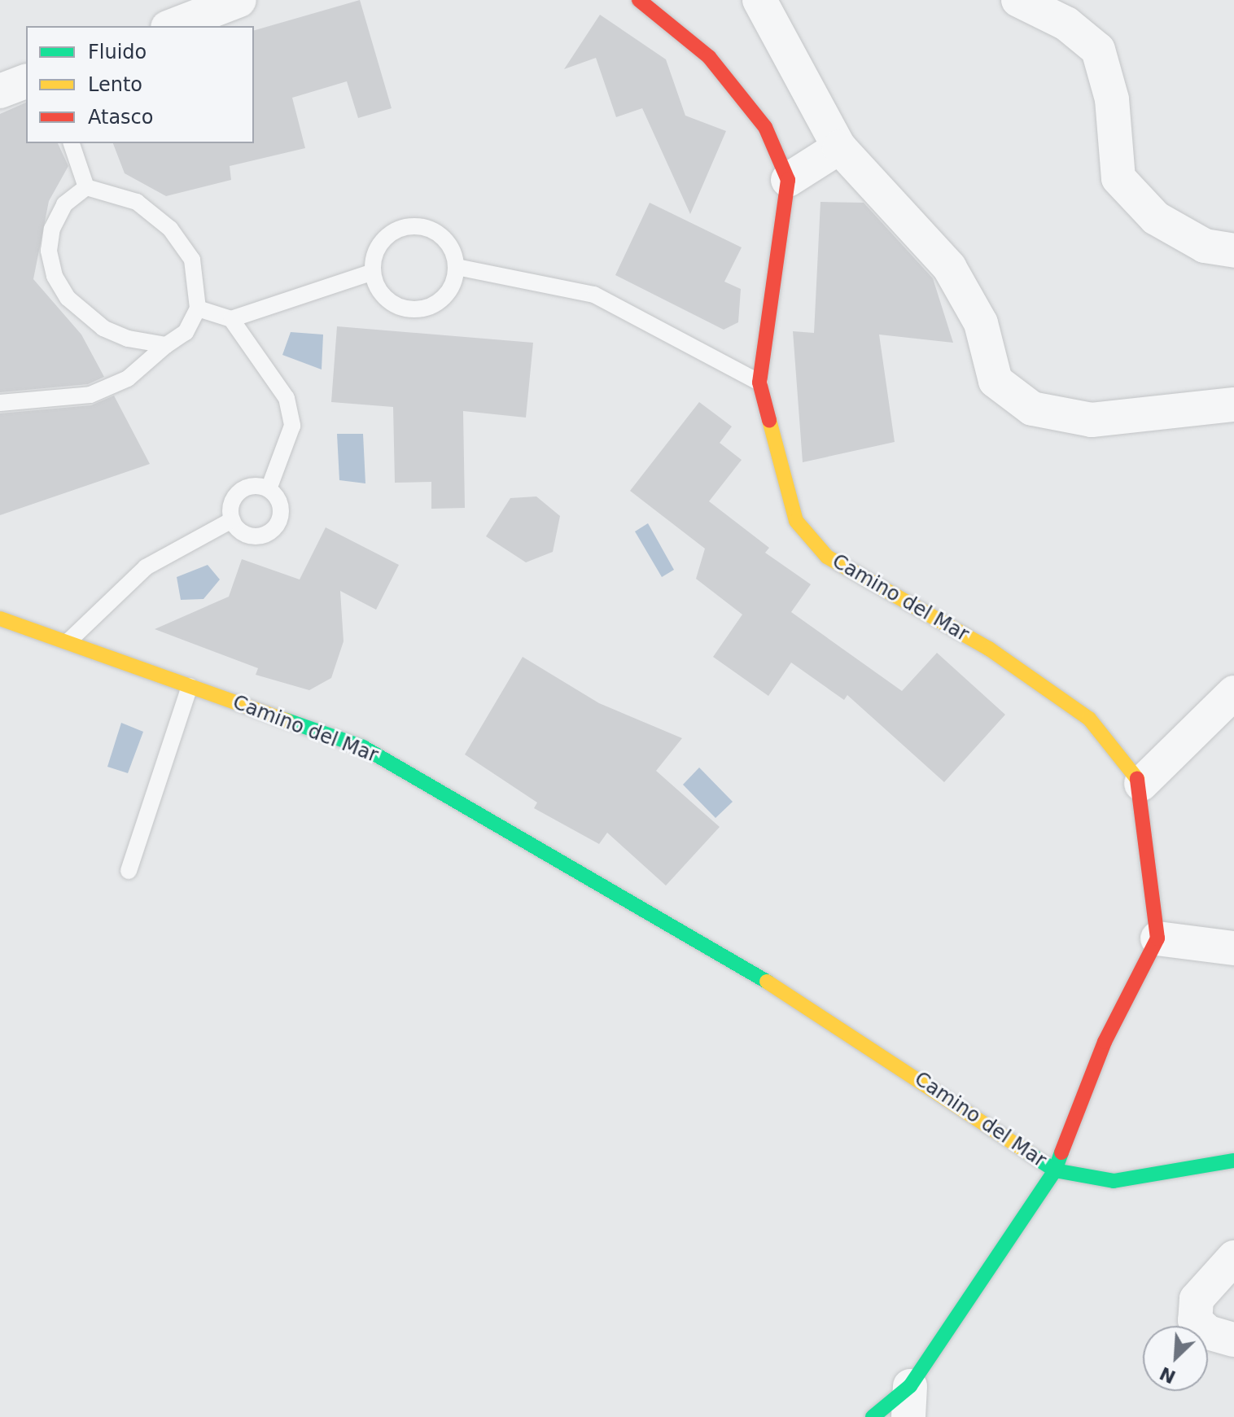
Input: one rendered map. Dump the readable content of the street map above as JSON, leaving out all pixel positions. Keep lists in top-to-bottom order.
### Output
{
  "streets": {
    "street": ["Camino del Mar"]
  },
  "legend": ["Fluido", "Lento", "Atasco"],
  "north": "bottom left"
}
